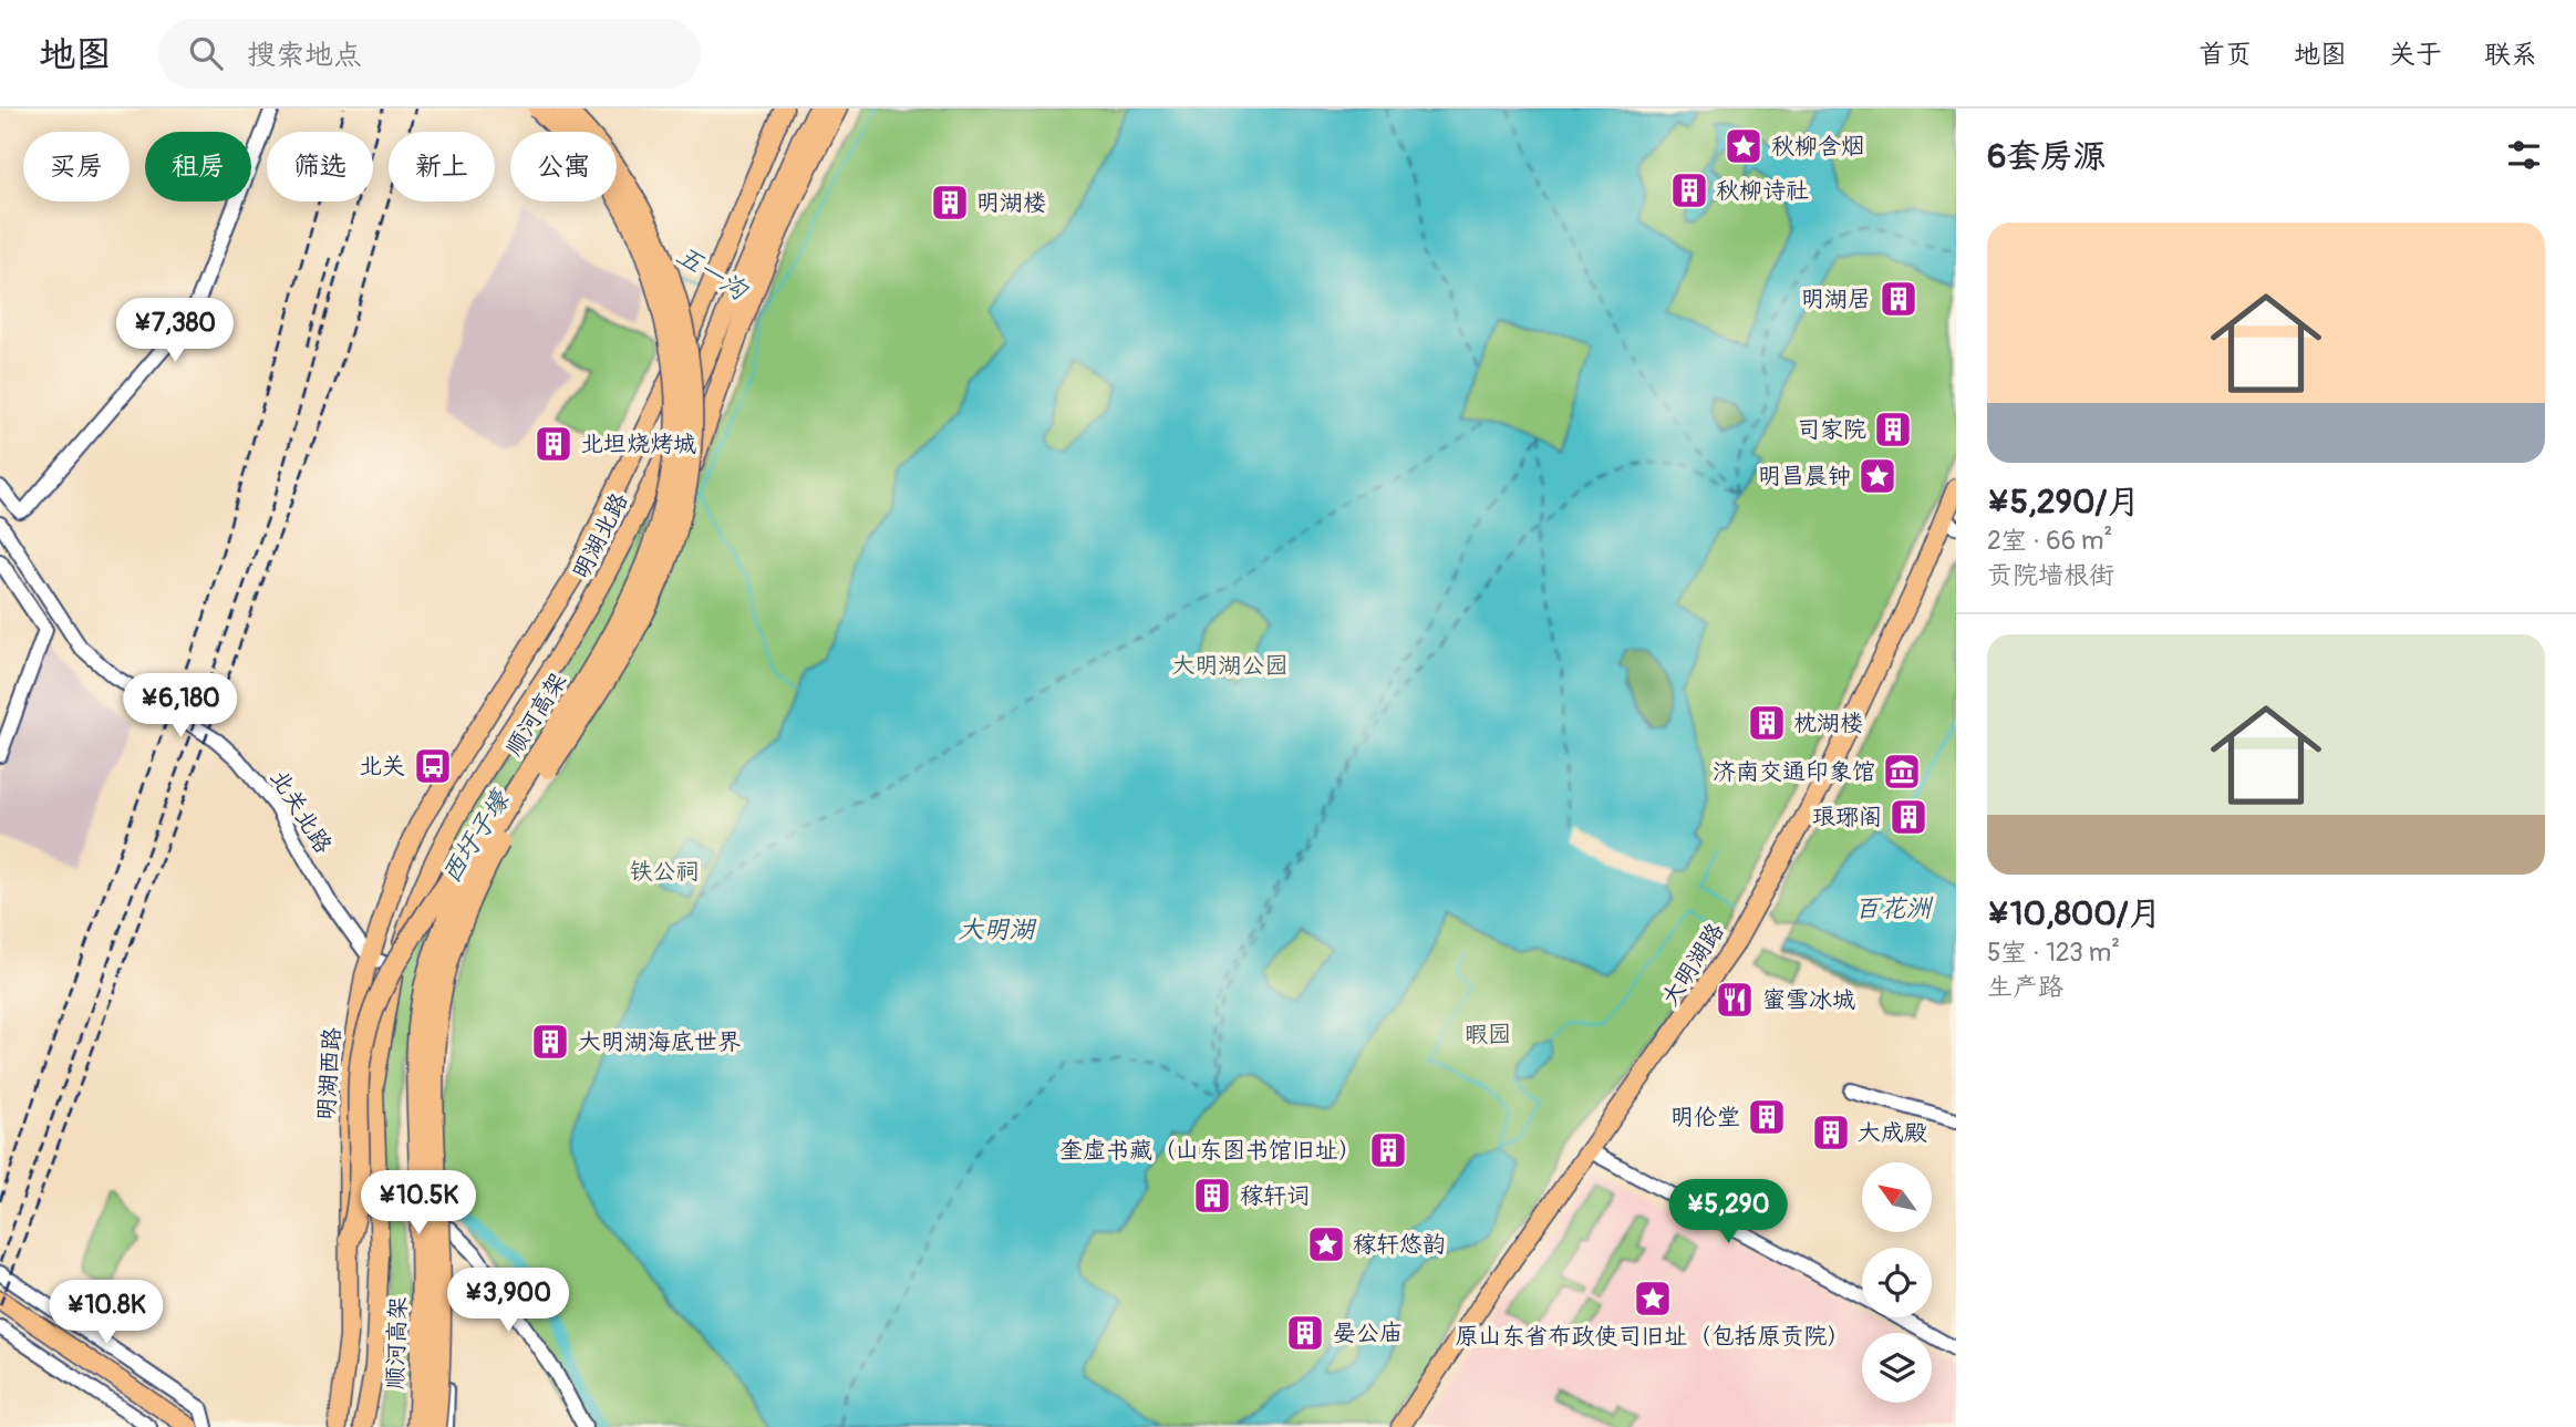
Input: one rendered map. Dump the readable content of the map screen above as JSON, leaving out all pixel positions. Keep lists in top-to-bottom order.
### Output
{
  "streets": {
    "highway": ["顺河高架"],
    "main road": ["明湖北路", "大明湖路", "明湖西路"],
    "street": ["北关北路"]
  },
  "crossings": [
    ["明湖北路", "北关北路"],
    ["明湖北路", "明湖西路"],
    ["北关北路", "明湖西路"]
  ],
  "water": [
    "五一沟",
    "西圩子壕",
    "百花洲",
    "大明湖"
  ],
  "parks": ["大明湖公园", "铁公祠", "暇园"],
  "places": {
    "place": [
      "秋柳含烟",
      "明昌晨钟",
      "稼轩悠韵",
      "原山东省布政使司旧址（包括原贡院）"
    ],
    "building": [
      "秋柳诗社",
      "明湖楼",
      "明湖居",
      "司家院",
      "北坦烧烤城",
      "枕湖楼",
      "琅琊阁",
      "大明湖海底世界",
      "明伦堂",
      "大成殿",
      "奎虚书藏（山东图书馆旧址）",
      "稼轩词",
      "晏公庙"
    ],
    "bus stop": ["北关"],
    "museum": ["济南交通印象馆"],
    "restaurant": ["蜜雪冰城"]
  },
  "north": "top left",
  "page": {
    "header": "地图",
    "search": "搜索地点",
    "nav": [
      "首页",
      "地图",
      "关于",
      "联系"
    ],
    "heading": "6套房源",
    "chip": [
      "买房",
      "租房",
      "筛选",
      "新上",
      "公寓"
    ],
    "list": [
      {
        "name": "¥5,290/月",
        "note": "2室 · 66 m² · 贡院墙根街"
      },
      {
        "name": "¥10,800/月",
        "note": "5室 · 123 m² · 生产路"
      }
    ],
    "price": [
      "¥7,380",
      "¥6,180",
      "¥10.5K",
      "¥5,290",
      "¥3,900",
      "¥10.8K"
    ]
  }
}
